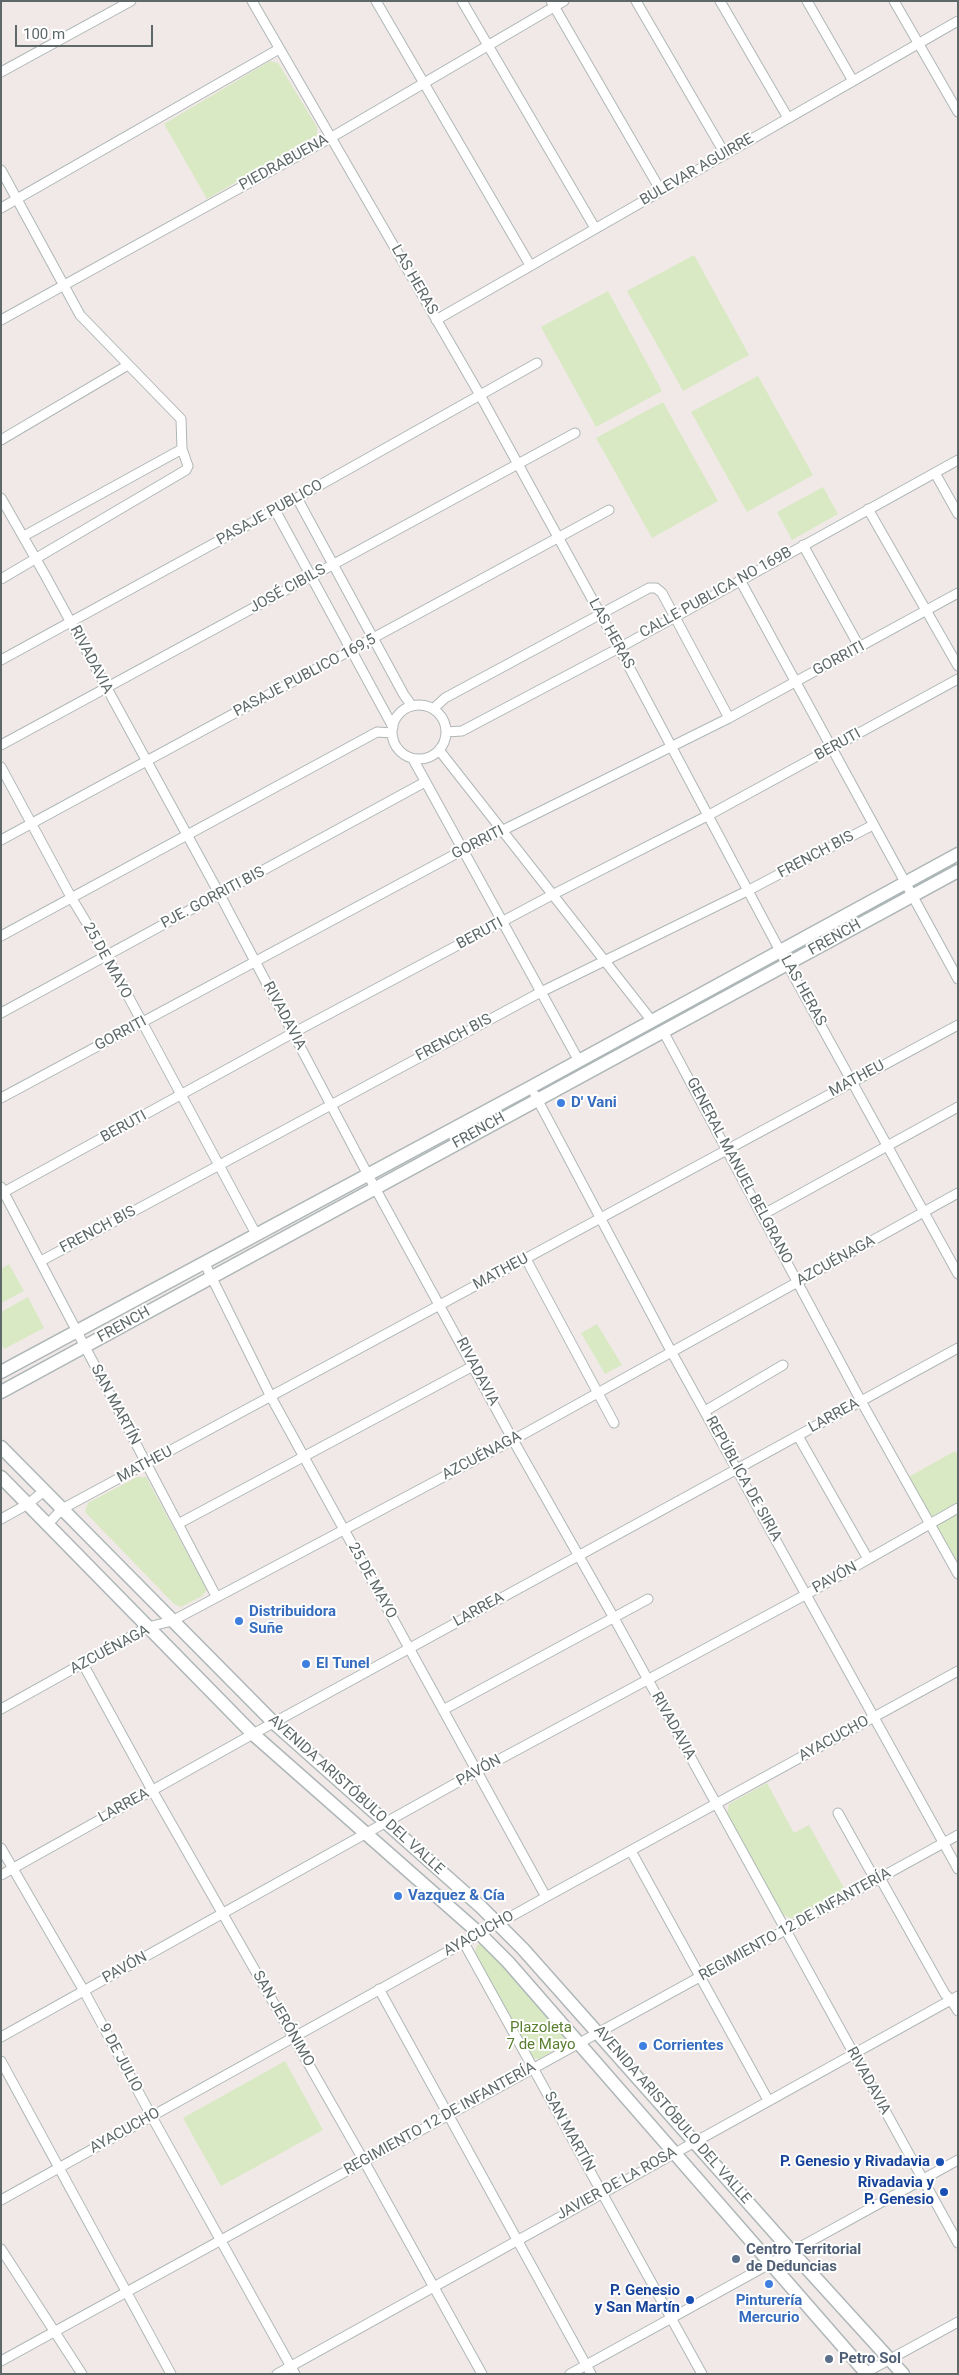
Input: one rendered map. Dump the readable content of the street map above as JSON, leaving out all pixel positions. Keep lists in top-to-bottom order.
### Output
{
  "streets": {
    "main road": ["FRENCH", "AVENIDA ARISTÓBULO DEL VALLE"],
    "street": [
      "PIEDRABUENA",
      "BULEVAR AGUIRRE",
      "LAS HERAS",
      "PASAJE PUBLICO",
      "JOSÉ CIBILS",
      "CALLE PUBLICA NO 169B",
      "GORRITI",
      "RIVADAVIA",
      "PASAJE PUBLICO 169,5",
      "BERUTI",
      "FRENCH BIS",
      "PJE. GORRITI BIS",
      "25 DE MAYO",
      "MATHEU",
      "GENERAL MANUEL BELGRANO",
      "AZCUÉNAGA",
      "SAN MARTÍN",
      "LARREA",
      "REPÚBLICA DE SIRIA",
      "PAVÓN",
      "AYACUCHO",
      "REGIMIENTO 12 DE INFANTERÍA",
      "SAN JERÓNIMO",
      "9 DE JULIO",
      "JAVIER DE LA ROSA"
    ]
  },
  "crossings": [
    ["PIEDRABUENA", "LAS HERAS"],
    ["BULEVAR AGUIRRE", "LAS HERAS"],
    ["LAS HERAS", "PASAJE PUBLICO"],
    ["LAS HERAS", "JOSÉ CIBILS"],
    ["LAS HERAS", "CALLE PUBLICA NO 169B"],
    ["LAS HERAS", "GORRITI"],
    ["LAS HERAS", "PASAJE PUBLICO 169,5"],
    ["LAS HERAS", "BERUTI"],
    ["LAS HERAS", "FRENCH BIS"],
    ["LAS HERAS", "FRENCH"],
    ["LAS HERAS", "MATHEU"],
    ["LAS HERAS", "AZCUÉNAGA"],
    ["PASAJE PUBLICO", "RIVADAVIA"],
    ["JOSÉ CIBILS", "RIVADAVIA"],
    ["GORRITI", "RIVADAVIA"],
    ["GORRITI", "25 DE MAYO"],
    ["RIVADAVIA", "PASAJE PUBLICO 169,5"],
    ["RIVADAVIA", "BERUTI"],
    ["RIVADAVIA", "FRENCH BIS"],
    ["RIVADAVIA", "PJE. GORRITI BIS"],
    ["RIVADAVIA", "FRENCH"],
    ["RIVADAVIA", "MATHEU"],
    ["RIVADAVIA", "AZCUÉNAGA"],
    ["RIVADAVIA", "LARREA"],
    ["RIVADAVIA", "PAVÓN"],
    ["RIVADAVIA", "AYACUCHO"],
    ["RIVADAVIA", "REGIMIENTO 12 DE INFANTERÍA"],
    ["RIVADAVIA", "JAVIER DE LA ROSA"],
    ["PASAJE PUBLICO 169,5", "25 DE MAYO"],
    ["BERUTI", "25 DE MAYO"],
    ["BERUTI", "SAN MARTÍN"],
    ["FRENCH BIS", "25 DE MAYO"],
    ["FRENCH BIS", "SAN MARTÍN"],
    ["PJE. GORRITI BIS", "25 DE MAYO"],
    ["FRENCH", "25 DE MAYO"],
    ["FRENCH", "GENERAL MANUEL BELGRANO"],
    ["FRENCH", "SAN MARTÍN"],
    ["FRENCH", "REPÚBLICA DE SIRIA"],
    ["25 DE MAYO", "MATHEU"],
    ["25 DE MAYO", "AZCUÉNAGA"],
    ["25 DE MAYO", "LARREA"],
    ["25 DE MAYO", "PAVÓN"],
    ["25 DE MAYO", "AYACUCHO"],
    ["MATHEU", "GENERAL MANUEL BELGRANO"],
    ["MATHEU", "SAN MARTÍN"],
    ["MATHEU", "REPÚBLICA DE SIRIA"],
    ["MATHEU", "AVENIDA ARISTÓBULO DEL VALLE"],
    ["GENERAL MANUEL BELGRANO", "AZCUÉNAGA"],
    ["GENERAL MANUEL BELGRANO", "LARREA"],
    ["GENERAL MANUEL BELGRANO", "PAVÓN"],
    ["AZCUÉNAGA", "SAN MARTÍN"],
    ["AZCUÉNAGA", "REPÚBLICA DE SIRIA"],
    ["AZCUÉNAGA", "AVENIDA ARISTÓBULO DEL VALLE"],
    ["AZCUÉNAGA", "SAN JERÓNIMO"],
    ["SAN MARTÍN", "AYACUCHO"],
    ["SAN MARTÍN", "REGIMIENTO 12 DE INFANTERÍA"],
    ["SAN MARTÍN", "JAVIER DE LA ROSA"],
    ["LARREA", "REPÚBLICA DE SIRIA"],
    ["LARREA", "AVENIDA ARISTÓBULO DEL VALLE"],
    ["LARREA", "SAN JERÓNIMO"],
    ["LARREA", "9 DE JULIO"],
    ["REPÚBLICA DE SIRIA", "PAVÓN"],
    ["REPÚBLICA DE SIRIA", "AYACUCHO"],
    ["REPÚBLICA DE SIRIA", "REGIMIENTO 12 DE INFANTERÍA"],
    ["PAVÓN", "AVENIDA ARISTÓBULO DEL VALLE"],
    ["PAVÓN", "SAN JERÓNIMO"],
    ["PAVÓN", "9 DE JULIO"],
    ["AYACUCHO", "AVENIDA ARISTÓBULO DEL VALLE"],
    ["AYACUCHO", "SAN JERÓNIMO"],
    ["AYACUCHO", "9 DE JULIO"],
    ["AVENIDA ARISTÓBULO DEL VALLE", "REGIMIENTO 12 DE INFANTERÍA"],
    ["AVENIDA ARISTÓBULO DEL VALLE", "JAVIER DE LA ROSA"],
    ["REGIMIENTO 12 DE INFANTERÍA", "SAN JERÓNIMO"],
    ["REGIMIENTO 12 DE INFANTERÍA", "9 DE JULIO"],
    ["SAN JERÓNIMO", "JAVIER DE LA ROSA"],
    ["9 DE JULIO", "JAVIER DE LA ROSA"]
  ],
  "parks": ["Plazoleta 7 de Mayo"],
  "places": [
    "D' Vani",
    "Distribuidora Suñe",
    "El Tunel",
    "Vazquez & Cía",
    "Corrientes",
    "P. Genesio y Rivadavia",
    "Rivadavia y P. Genesio",
    "Centro Territorial de Deduncias",
    "Pinturería Mercurio",
    "P. Genesio y San Martín",
    "Petro Sol"
  ],
  "scale_bar": "100 m"
}
